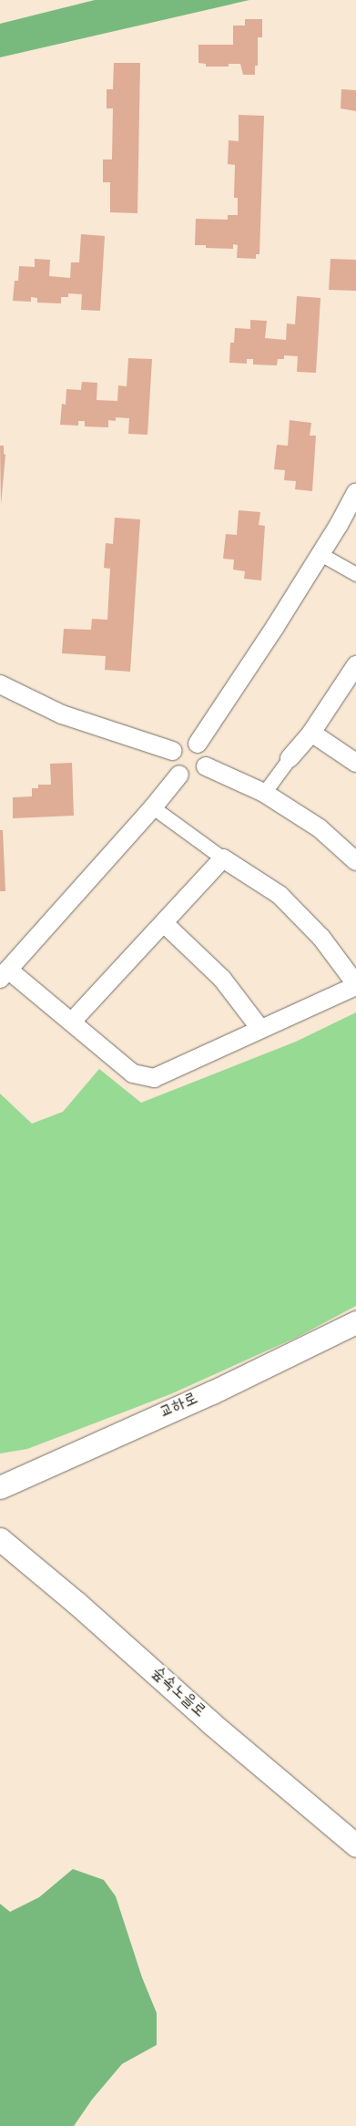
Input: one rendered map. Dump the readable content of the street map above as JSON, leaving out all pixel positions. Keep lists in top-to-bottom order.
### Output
{
  "streets": {
    "street": ["교하로", "숲속노을로"]
  }
}
